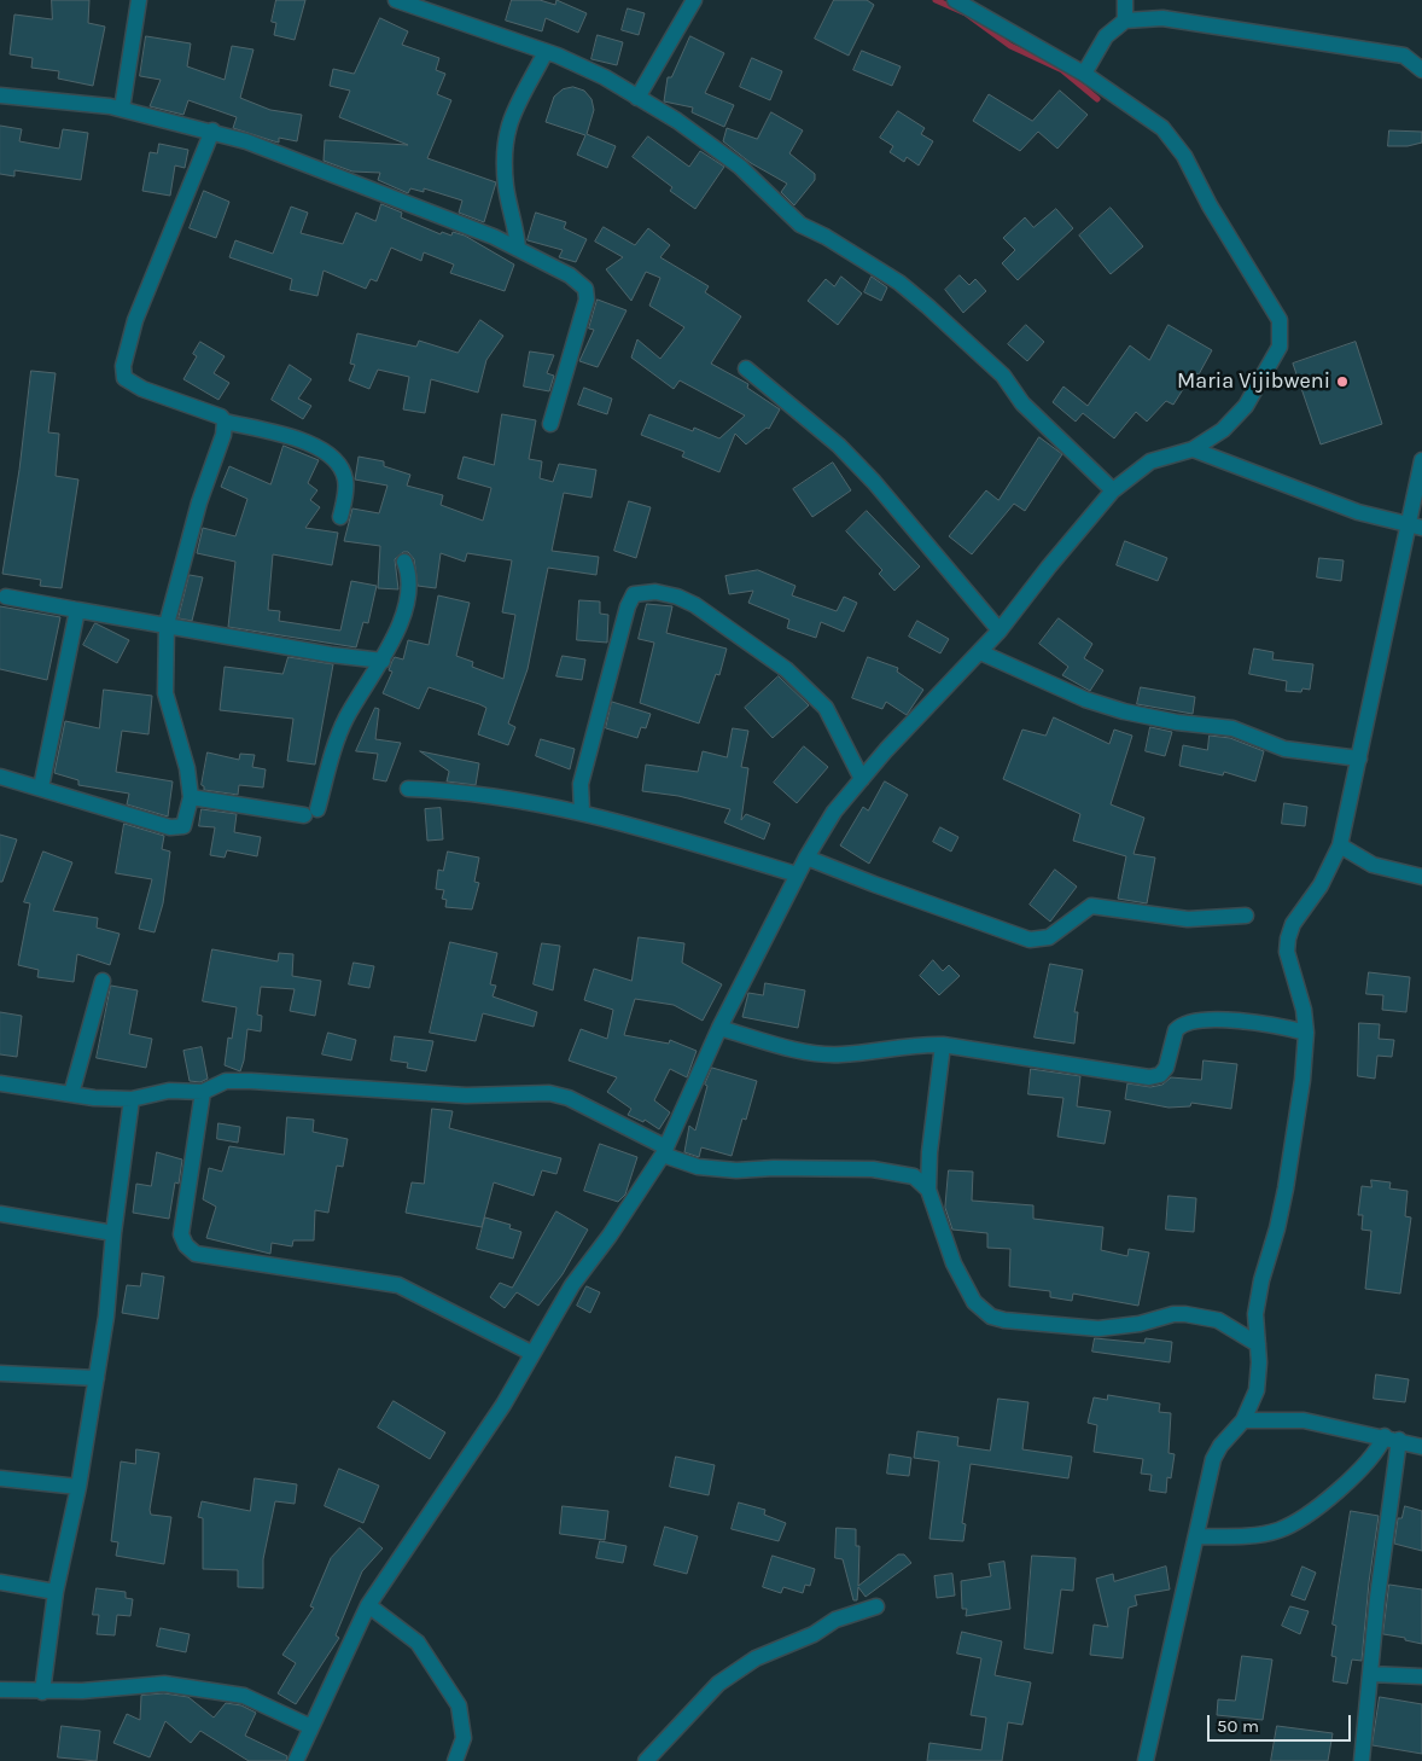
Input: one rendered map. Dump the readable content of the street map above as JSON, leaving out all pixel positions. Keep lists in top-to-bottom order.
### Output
{
  "places": ["Maria Vijibweni"],
  "scale_bar": "50 m"
}
